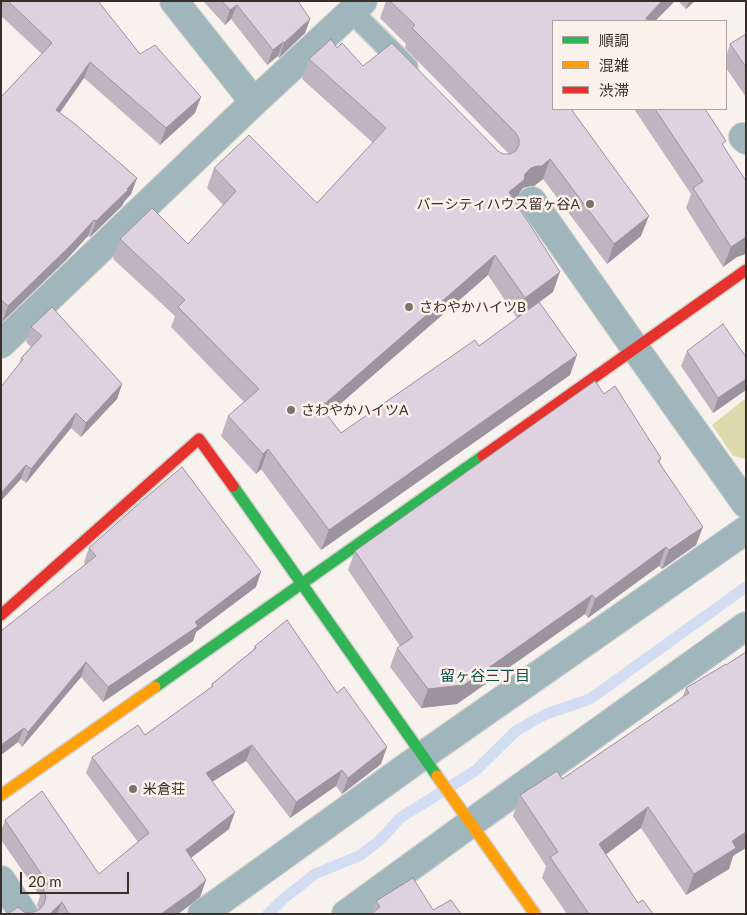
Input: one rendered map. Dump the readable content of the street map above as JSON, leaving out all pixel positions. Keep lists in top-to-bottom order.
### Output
{
  "districts": ["留ヶ谷三丁目"],
  "places": [
    "バーシティハウス留ヶ谷A",
    "さわやかハイツB",
    "さわやかハイツA",
    "米倉荘"
  ],
  "legend": ["順調", "混雑", "渋滞"],
  "scale_bar": "20 m"
}
